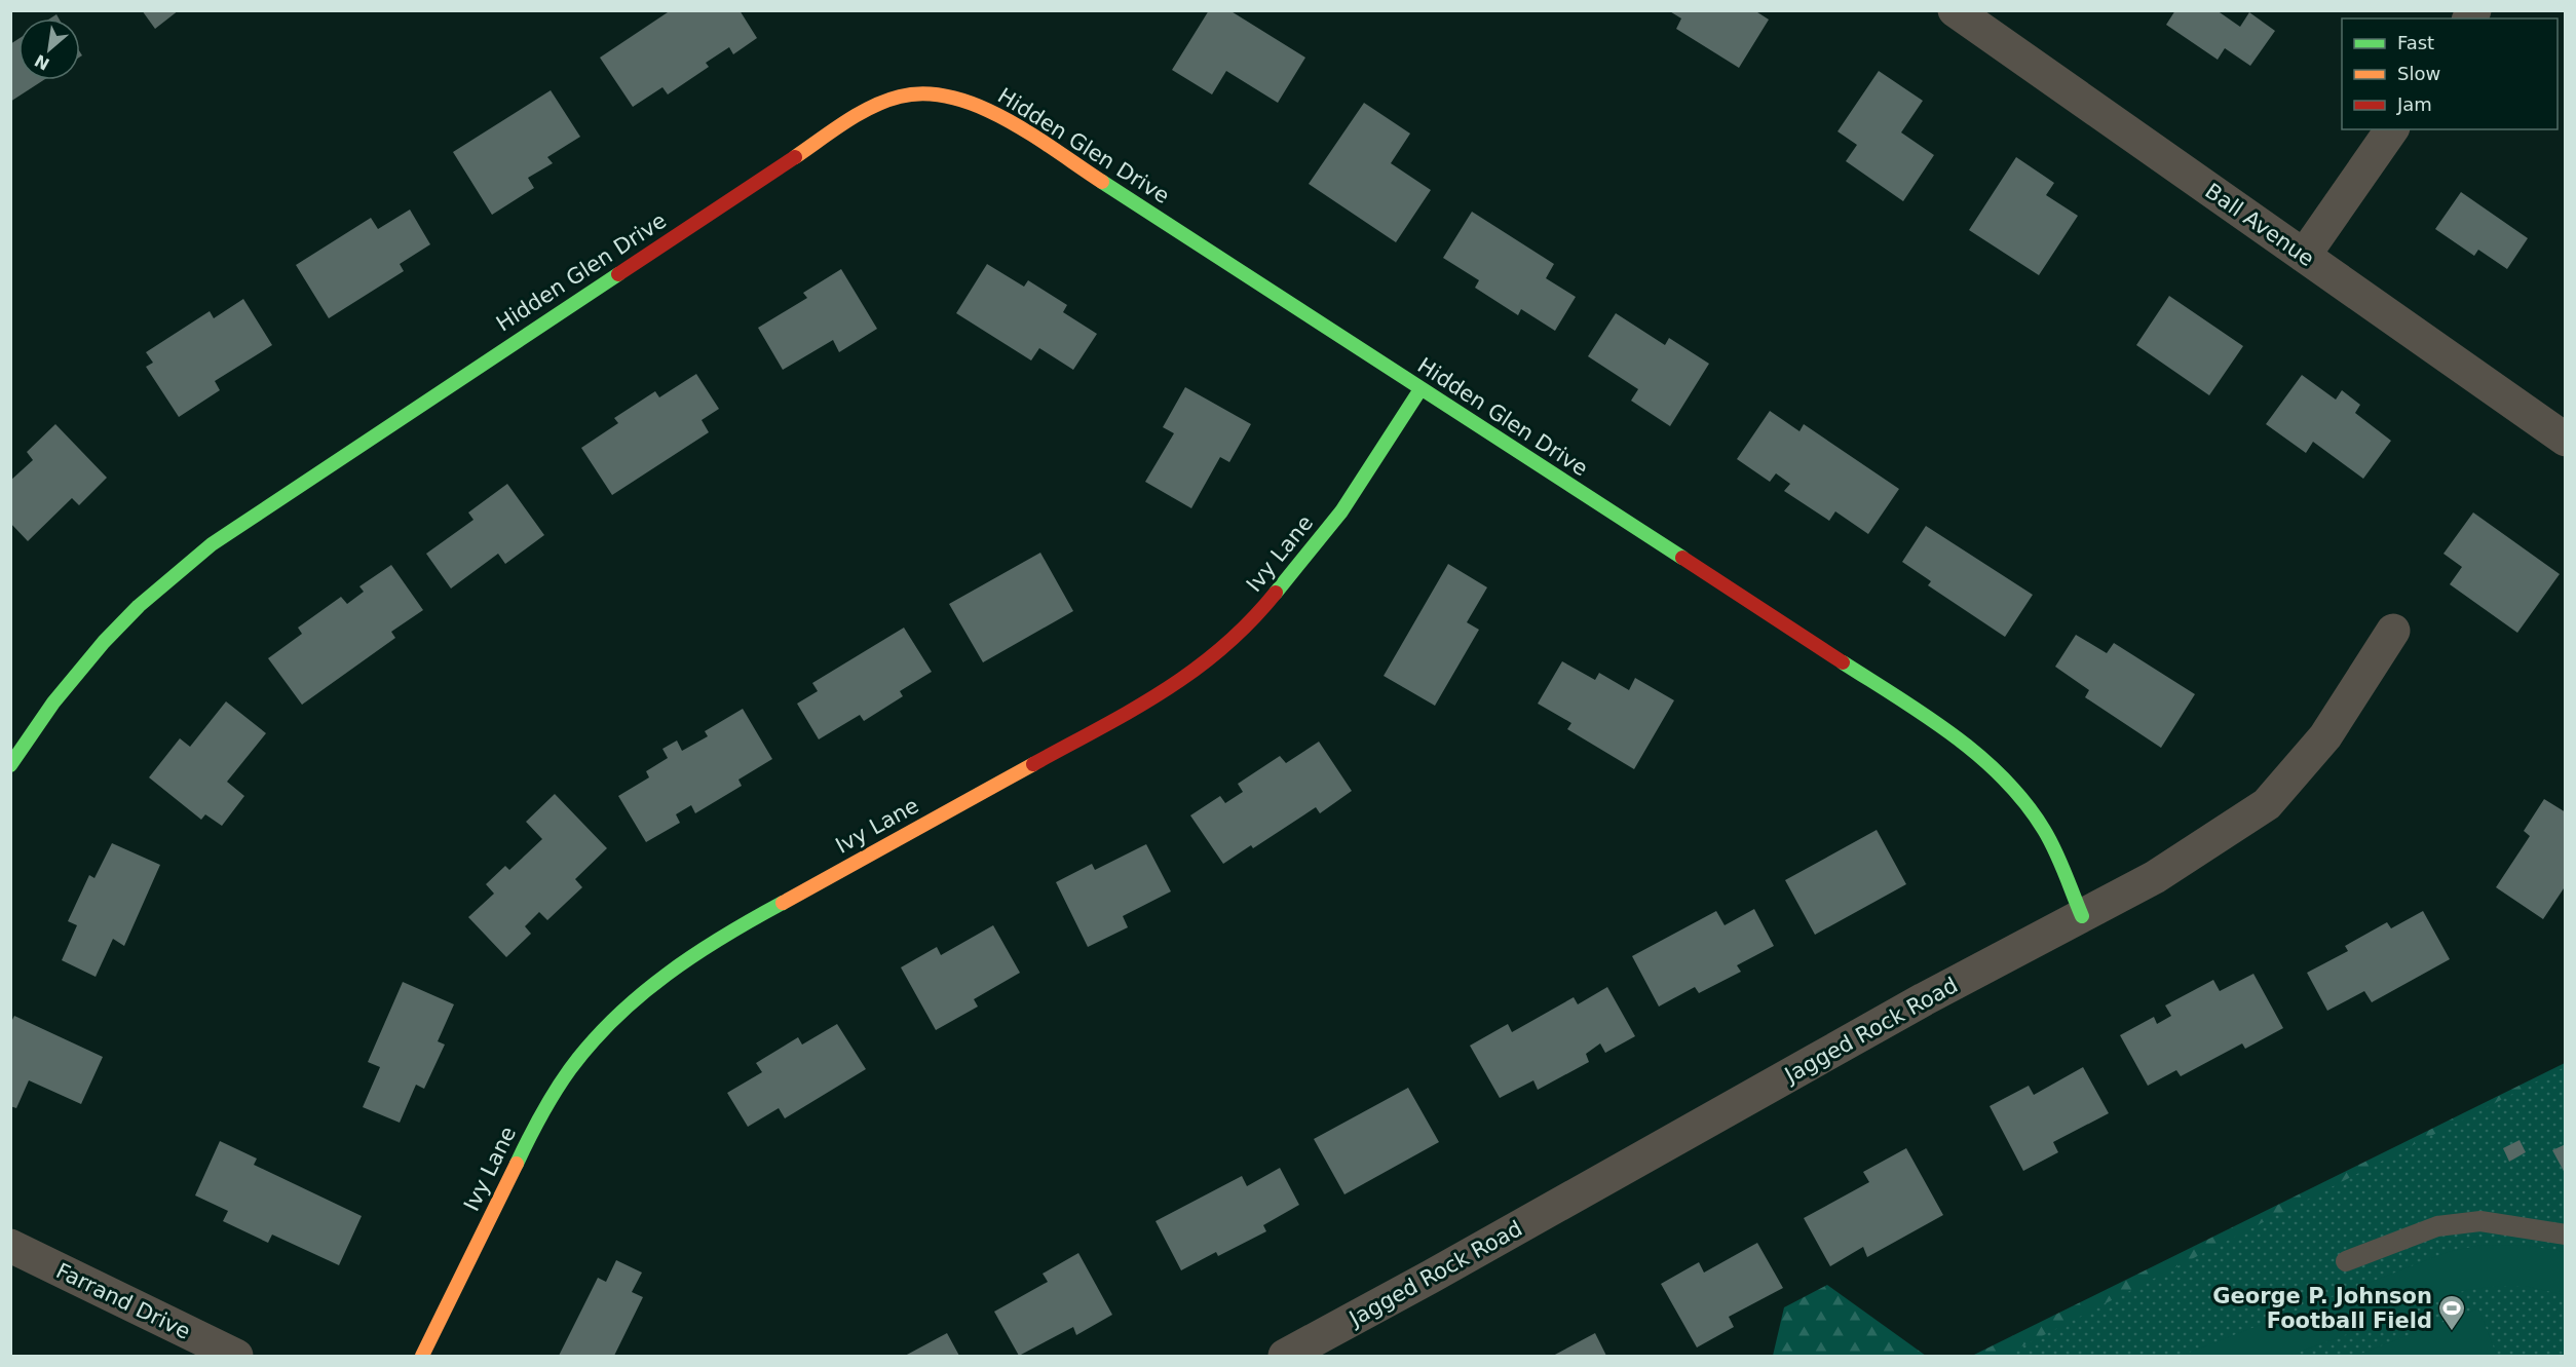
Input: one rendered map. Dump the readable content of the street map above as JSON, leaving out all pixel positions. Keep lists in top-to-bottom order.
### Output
{
  "streets": {
    "street": [
      "Hidden Glen Drive",
      "Ball Avenue",
      "Ivy Lane",
      "Jagged Rock Road",
      "Farrand Drive"
    ]
  },
  "crossings": [
    ["Hidden Glen Drive", "Ivy Lane"],
    ["Hidden Glen Drive", "Jagged Rock Road"]
  ],
  "places": {
    "sports": ["George P. Johnson Football Field"]
  },
  "legend": ["Fast", "Slow", "Jam"],
  "north": "bottom left"
}
